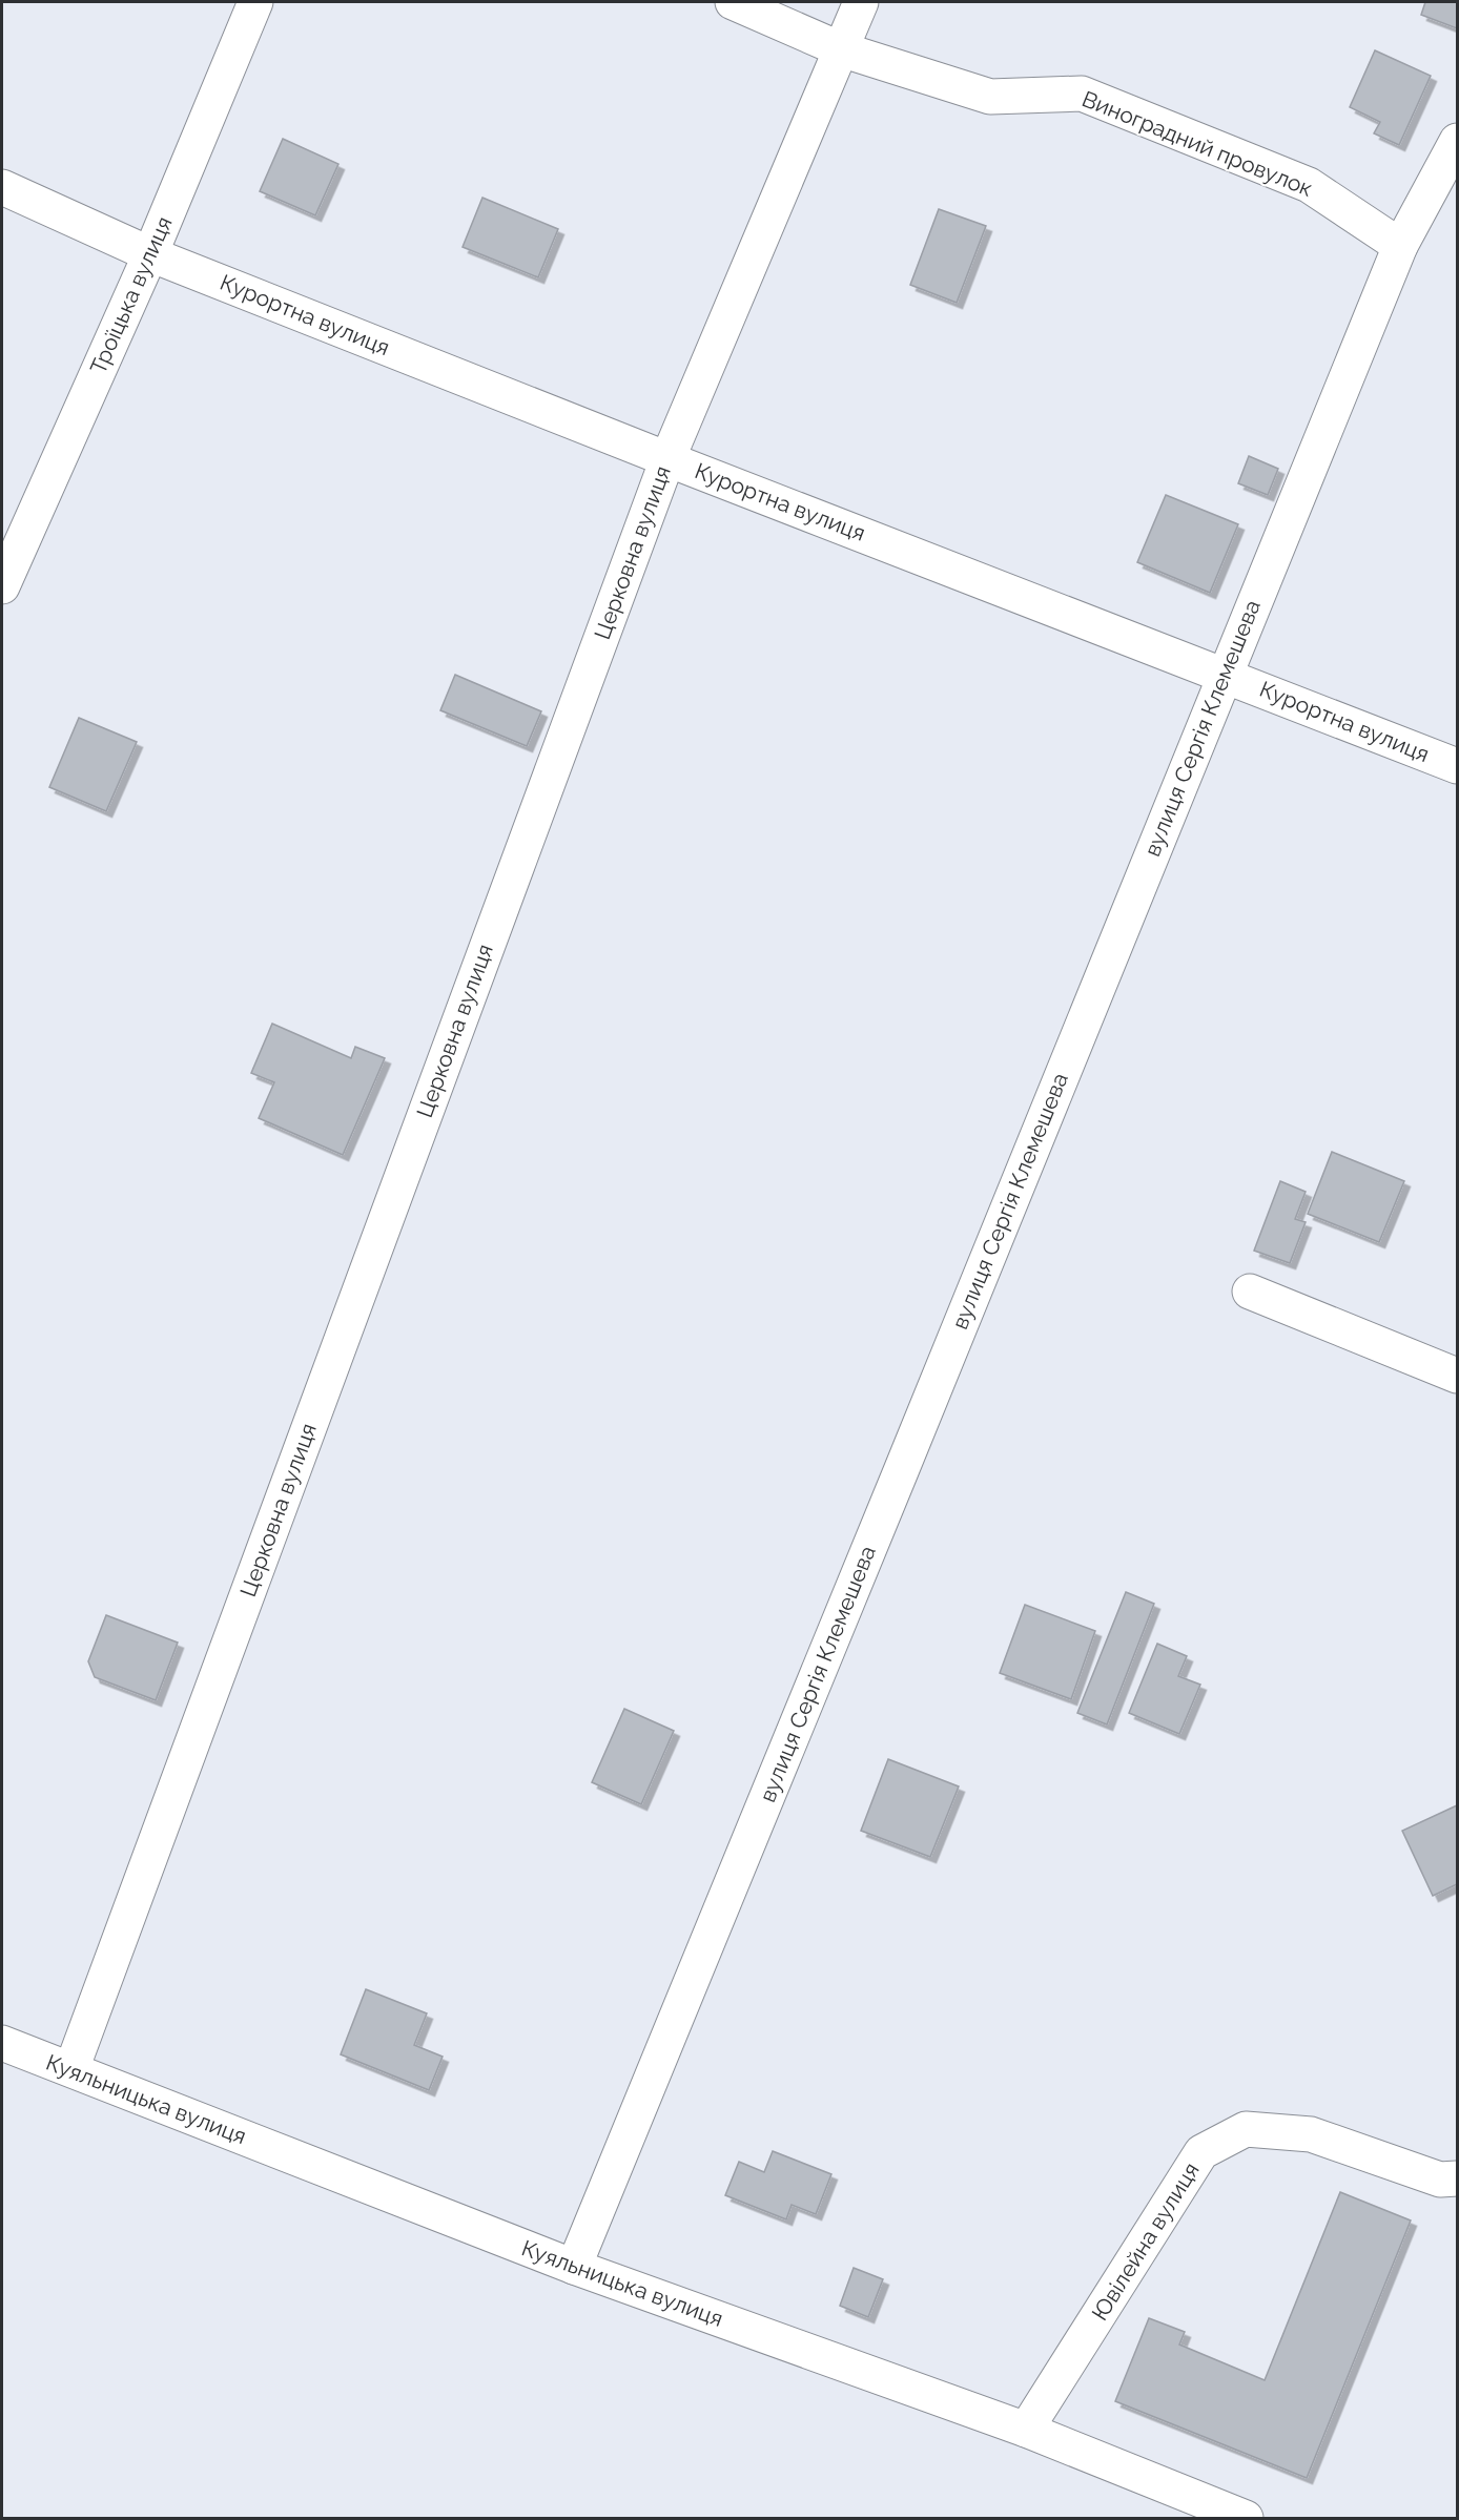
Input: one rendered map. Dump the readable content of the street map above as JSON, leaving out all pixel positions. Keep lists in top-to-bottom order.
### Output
{
  "streets": {
    "street": [
      "Виноградний провулок",
      "Троїцька вулиця",
      "Курортна вулиця",
      "Церковна вулиця",
      "вулиця Сергія Клемешева",
      "Куяльницька вулиця",
      "Ювілейна вулиця"
    ]
  },
  "crossings": [
    ["Виноградний провулок", "Церковна вулиця"],
    ["Виноградний провулок", "вулиця Сергія Клемешева"],
    ["Троїцька вулиця", "Курортна вулиця"],
    ["Курортна вулиця", "Церковна вулиця"],
    ["Курортна вулиця", "вулиця Сергія Клемешева"],
    ["Церковна вулиця", "Куяльницька вулиця"],
    ["вулиця Сергія Клемешева", "Куяльницька вулиця"],
    ["Куяльницька вулиця", "Ювілейна вулиця"]
  ]
}
